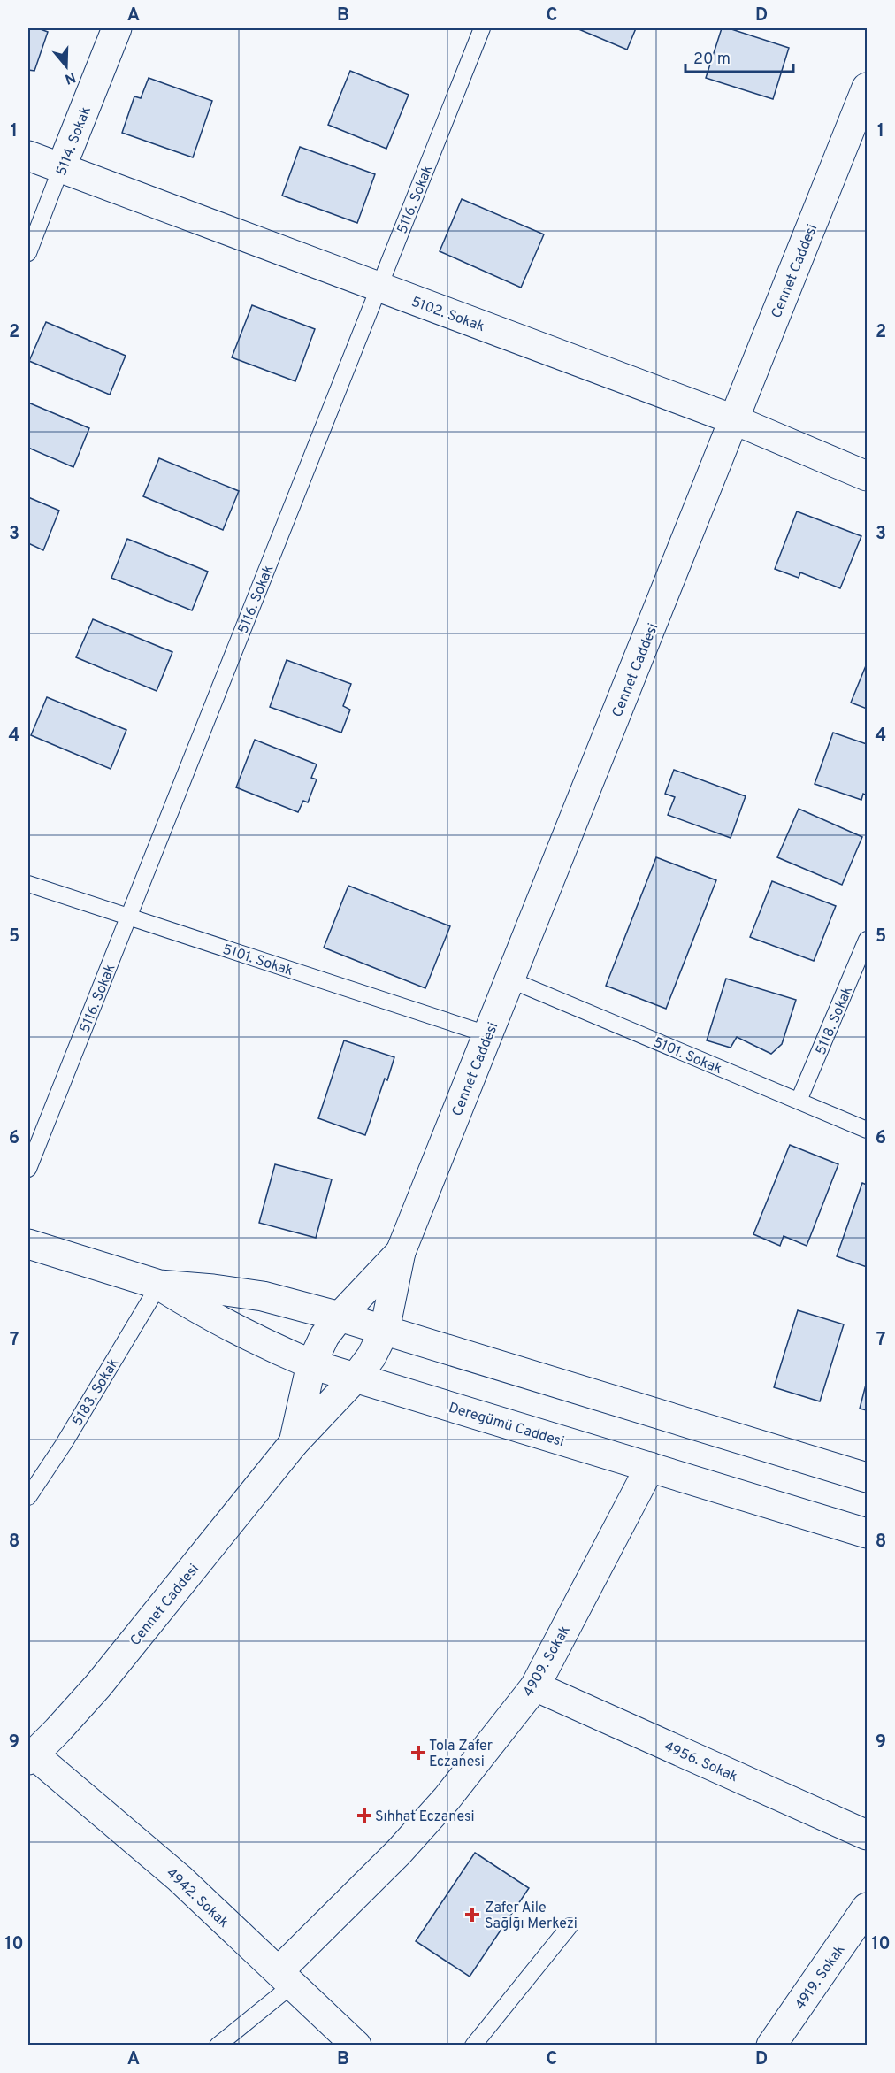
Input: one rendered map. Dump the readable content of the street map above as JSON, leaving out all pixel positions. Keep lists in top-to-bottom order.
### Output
{
  "streets": {
    "street": [
      "5114. Sokak",
      "Cennet Caddesi",
      "5102. Sokak",
      "Deregümü Caddesi",
      "4909. Sokak",
      "4956. Sokak",
      "4942. Sokak",
      "4919. Sokak"
    ],
    "lane": [
      "5116. Sokak",
      "5101. Sokak",
      "5118. Sokak",
      "5183. Sokak"
    ]
  },
  "crossings": [
    ["5114. Sokak", "5102. Sokak"],
    ["5116. Sokak", "5102. Sokak"],
    ["5116. Sokak", "5101. Sokak"],
    ["Cennet Caddesi", "5102. Sokak"],
    ["Cennet Caddesi", "5101. Sokak"],
    ["Cennet Caddesi", "Deregümü Caddesi"],
    ["Cennet Caddesi", "4942. Sokak"],
    ["5101. Sokak", "5118. Sokak"],
    ["5183. Sokak", "Deregümü Caddesi"],
    ["Deregümü Caddesi", "4909. Sokak"],
    ["4909. Sokak", "4956. Sokak"],
    ["4909. Sokak", "4942. Sokak"]
  ],
  "places": {
    "health": ["Tola Zafer Eczanesi", "Sıhhat Eczanesi", "Zafer Aile Sağlğı Merkezi"]
  },
  "scale_bar": "20 m",
  "north": "bottom",
  "grid": {
    "columns": [
      "A",
      "B",
      "C",
      "D"
    ],
    "rows": [
      "1",
      "2",
      "3",
      "4",
      "5",
      "6",
      "7",
      "8",
      "9",
      "10"
    ]
  }
}
